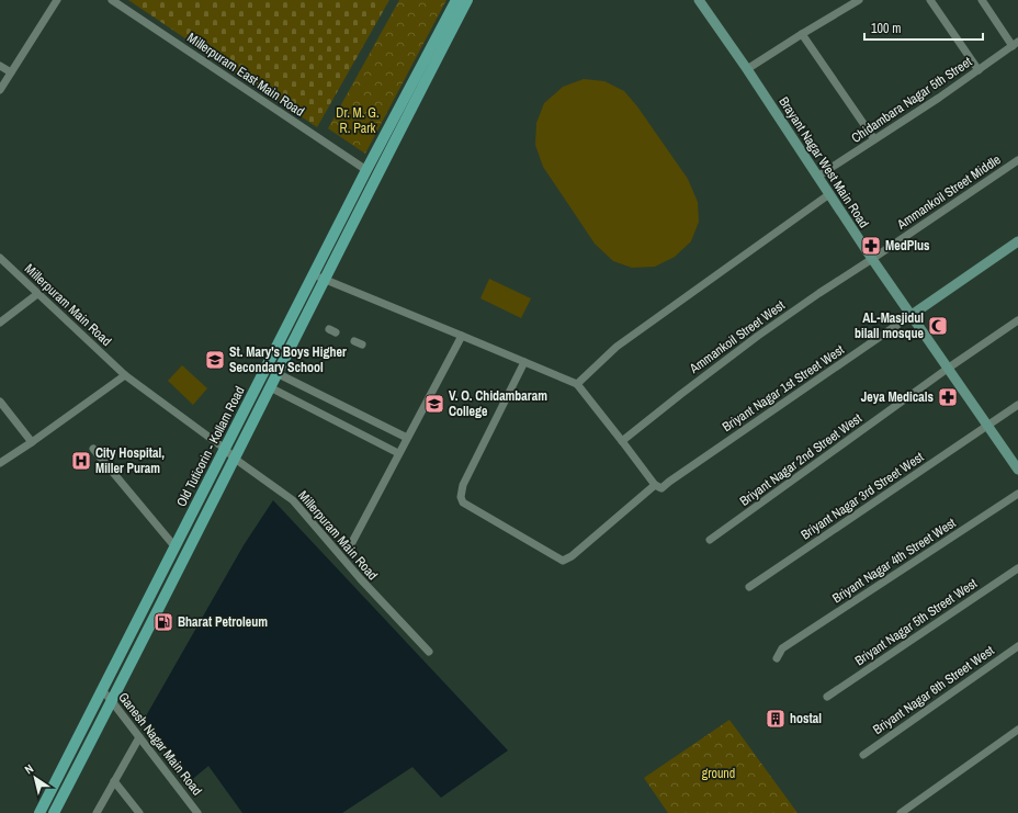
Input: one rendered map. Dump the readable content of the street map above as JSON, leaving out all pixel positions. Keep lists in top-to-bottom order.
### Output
{
  "streets": {
    "main road": ["Old Tuticorin - Kollam Road"],
    "street": [
      "Millerpuram East Main Road",
      "Chidambara Nagar 5th Street",
      "Brayant Nagar West Main Road",
      "Ammankoil Street Middle",
      "Millerpuram Main Road",
      "Ammankoil Street West",
      "Briyant Nagar 1st Street West",
      "Briyant Nagar 2nd Street West",
      "Briyant Nagar 3rd Street West",
      "Briyant Nagar 4th Street West",
      "Briyant Nagar 5th Street West",
      "Briyant Nagar 6th Street West",
      "Ganesh Nagar Main Road"
    ]
  },
  "crossings": [
    ["Millerpuram East Main Road", "Old Tuticorin - Kollam Road"],
    ["Chidambara Nagar 5th Street", "Brayant Nagar West Main Road"],
    ["Brayant Nagar West Main Road", "Ammankoil Street Middle"],
    ["Brayant Nagar West Main Road", "Ammankoil Street West"],
    ["Brayant Nagar West Main Road", "Briyant Nagar 1st Street West"],
    ["Brayant Nagar West Main Road", "Briyant Nagar 2nd Street West"],
    ["Brayant Nagar West Main Road", "Briyant Nagar 3rd Street West"],
    ["Ammankoil Street Middle", "Ammankoil Street West"],
    ["Millerpuram Main Road", "Old Tuticorin - Kollam Road"],
    ["Old Tuticorin - Kollam Road", "Ganesh Nagar Main Road"]
  ],
  "parks": ["Dr. M. G. R. Park", "ground"],
  "places": {
    "pharmacy": ["MedPlus", "Jeya Medicals"],
    "mosque": ["AL-Masjidul bilall mosque"],
    "school or university": ["St. Mary's Boys Higher Secondary School", "V. O. Chidambaram College"],
    "hospital": ["City Hospital, Miller Puram"],
    "fuel station": ["Bharat Petroleum"],
    "building": ["hostal"]
  },
  "scale_bar": "100 m",
  "north": "top left"
}
